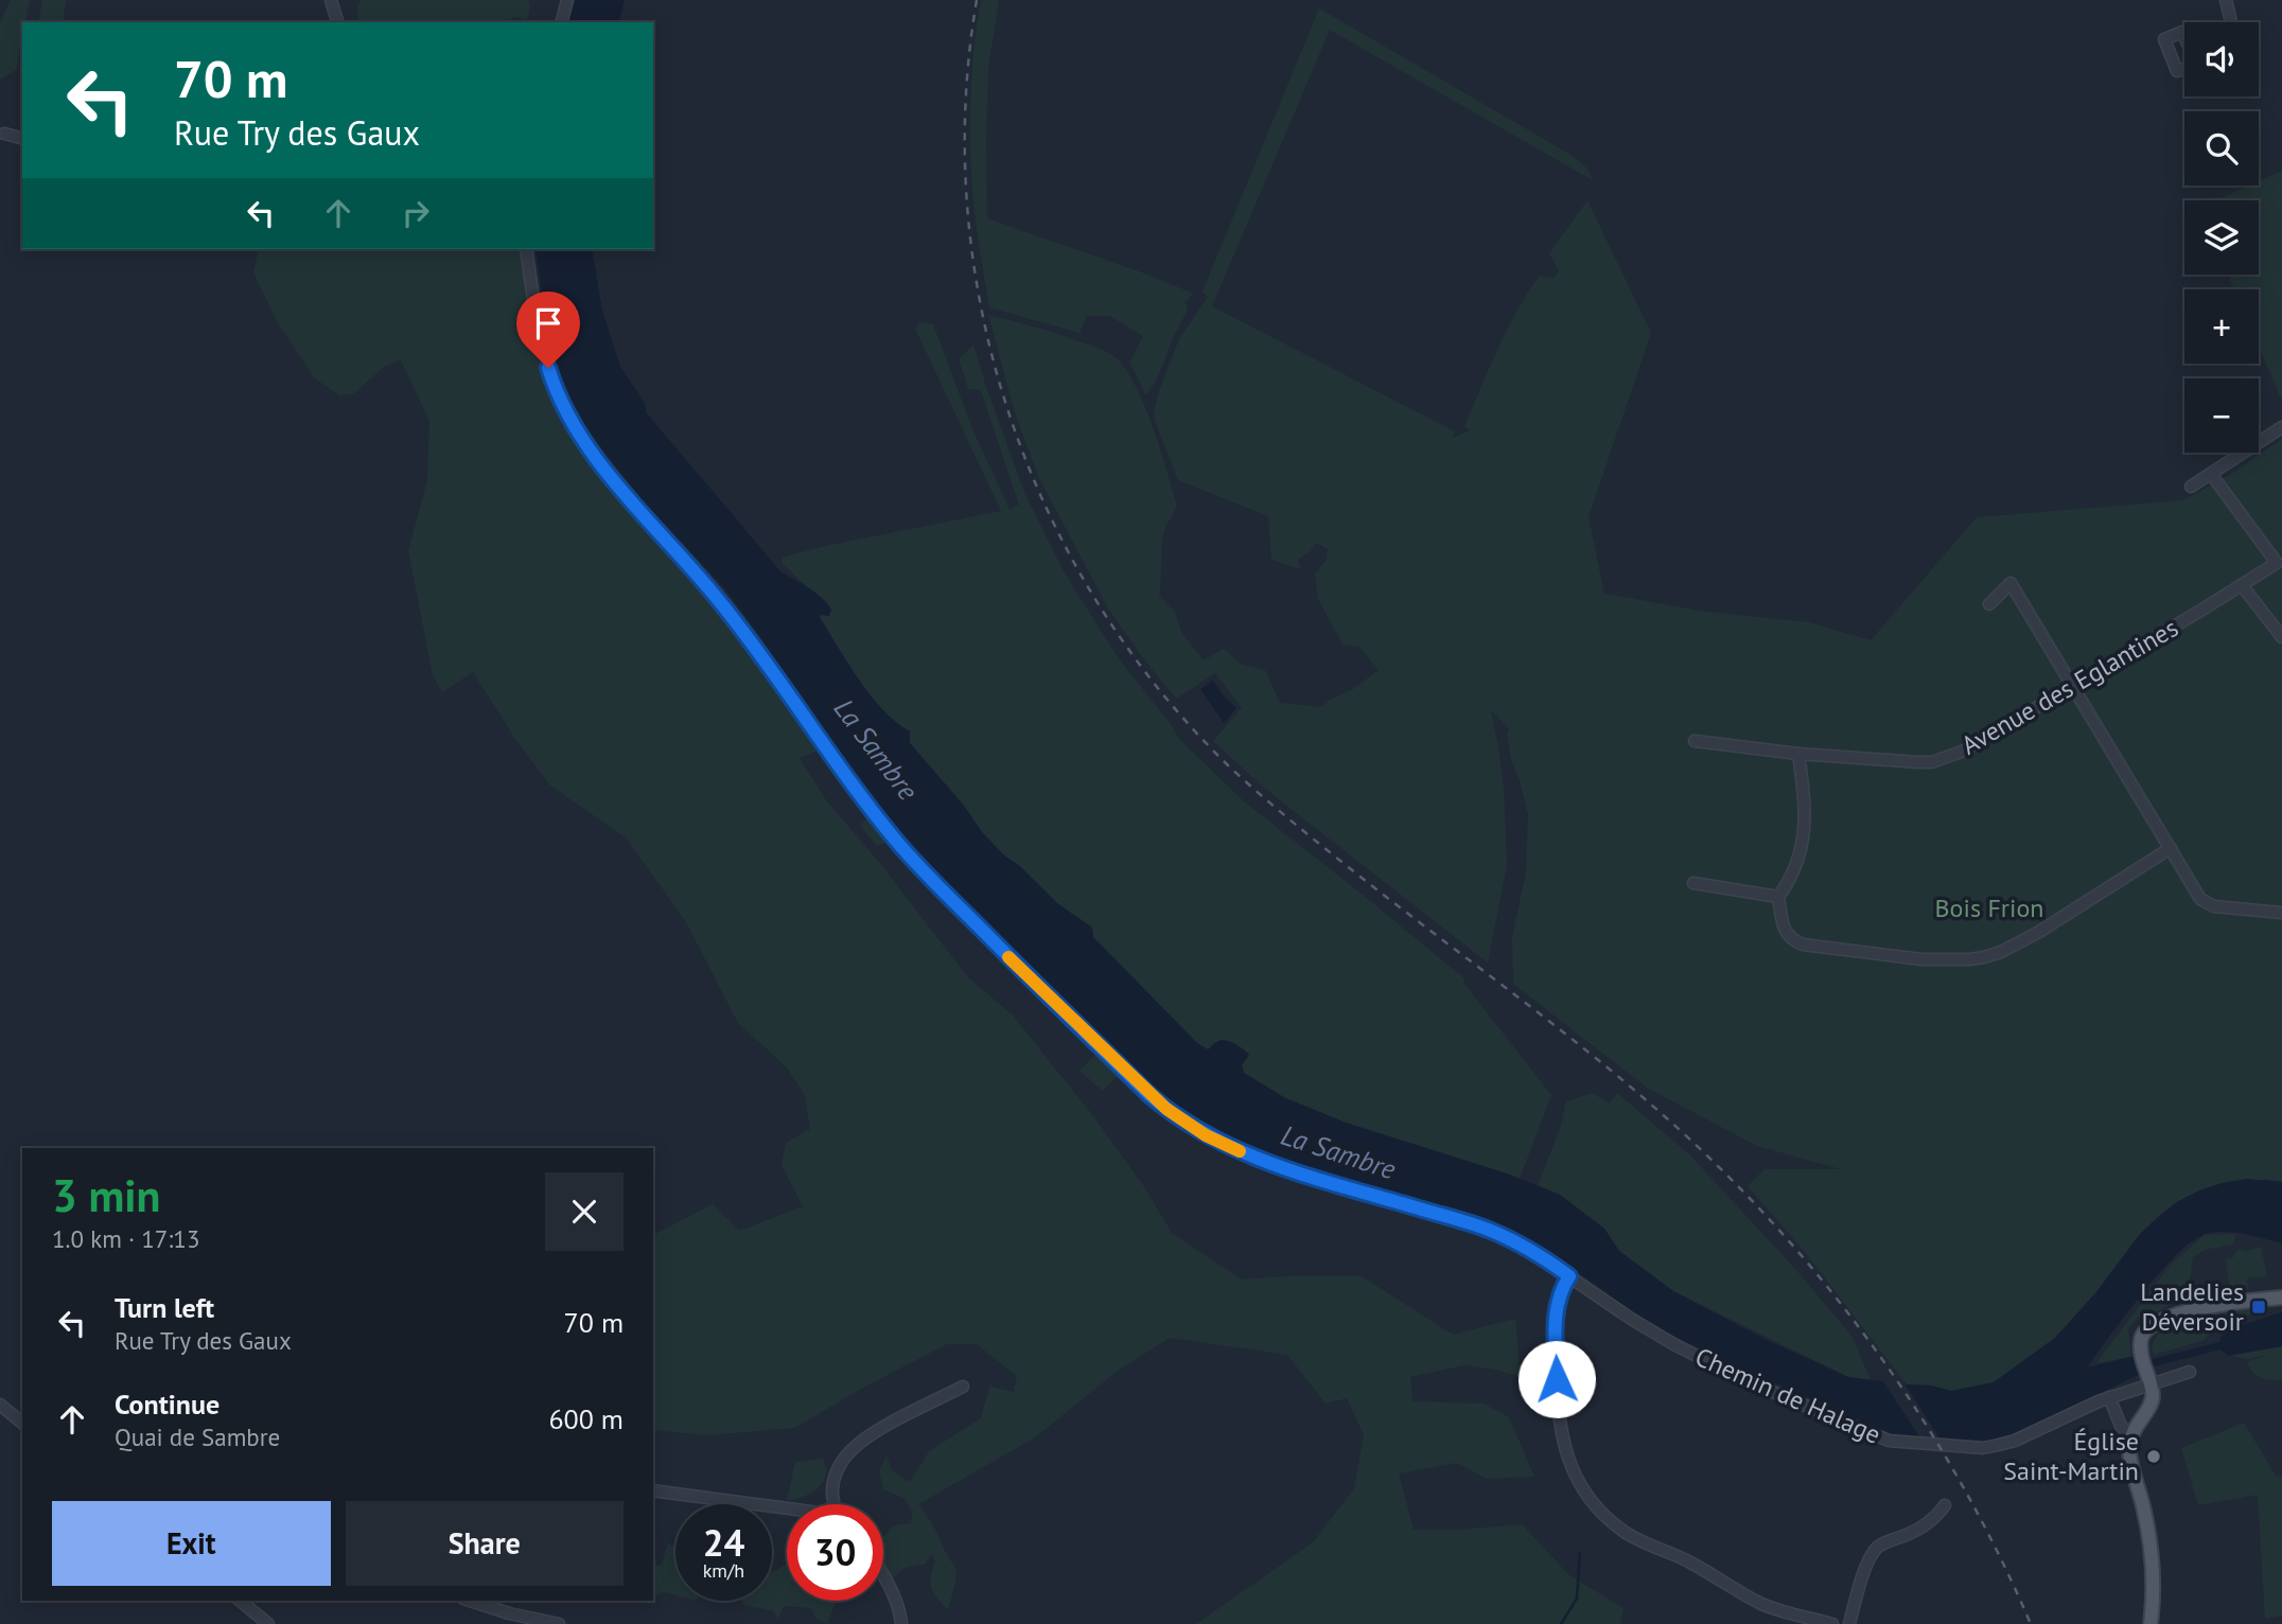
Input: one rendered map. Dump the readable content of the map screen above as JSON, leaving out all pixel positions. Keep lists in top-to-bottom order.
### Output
{
  "streets": {
    "street": ["Avenue des Eglantines", "Chemin de Halage"]
  },
  "water": ["La Sambre"],
  "parks": ["Bois Frion"],
  "places": {
    "transit": ["Landelies Déversoir"],
    "other": ["Église Saint-Martin"]
  },
  "page": {
    "map_buttons": ["+", "−"],
    "turn": ["70 m", "Rue Try des Gaux"],
    "heading": ["3 min", "1.0 km · 17:13"],
    "list": [
      {
        "name": "Turn left",
        "note": "Rue Try des Gaux",
        "value": "70 m"
      },
      {
        "name": "Continue",
        "note": "Quai de Sambre",
        "value": "600 m"
      }
    ],
    "buttons": ["Exit", "Share"],
    "speed": "24 km/h",
    "limit": "30"
  }
}
